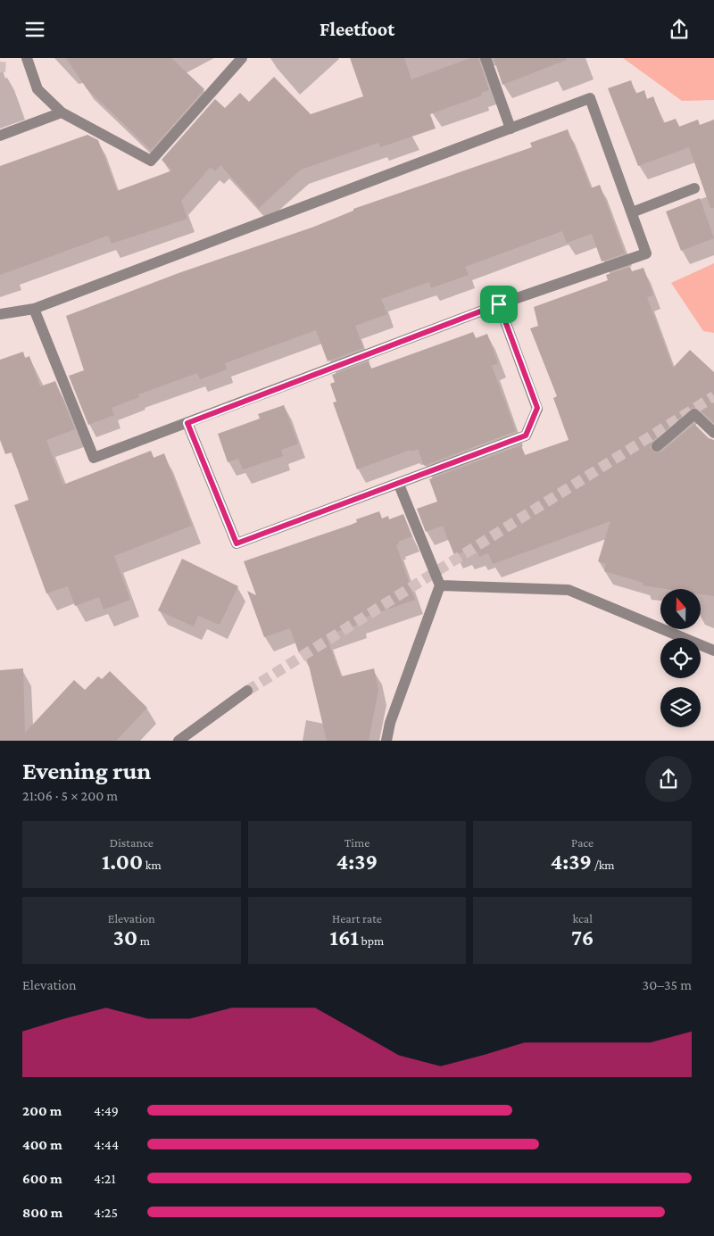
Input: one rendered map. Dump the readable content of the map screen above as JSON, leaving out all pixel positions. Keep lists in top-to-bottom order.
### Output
{
  "north": "top",
  "page": {
    "header": "Fleetfoot",
    "heading": ["Evening run", "21:06 · 5 × 200 m"],
    "stats": [
      ["Distance", "1.00 km"],
      ["Time", "4:39"],
      ["Pace", "4:39 /km"],
      ["Elevation", "30 m"],
      ["Heart rate", "161 bpm"],
      ["kcal", "76"]
    ],
    "chart": ["Elevation", "30–35 m"],
    "list": [
      {
        "name": "200 m",
        "note": "4:49"
      },
      {
        "name": "400 m",
        "note": "4:44"
      },
      {
        "name": "600 m",
        "note": "4:21"
      },
      {
        "name": "800 m",
        "note": "4:25"
      }
    ]
  }
}
